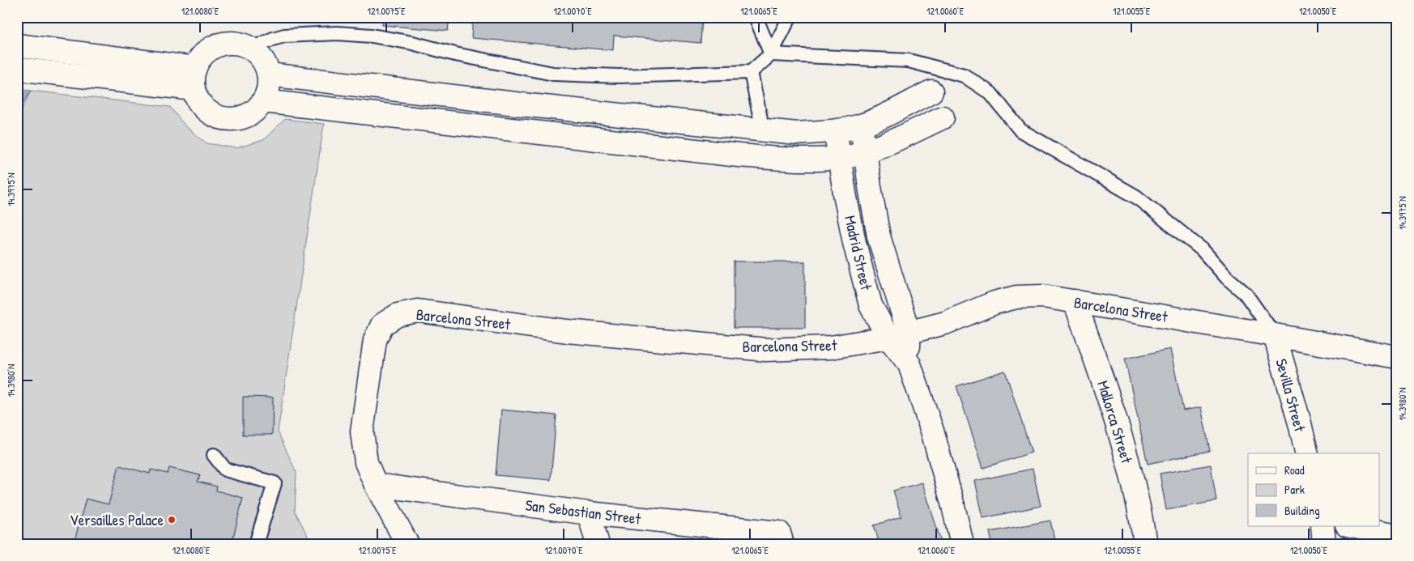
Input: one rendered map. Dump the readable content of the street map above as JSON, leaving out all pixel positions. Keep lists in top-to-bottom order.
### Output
{
  "streets": {
    "street": [
      "Madrid Street",
      "Barcelona Street",
      "Sevilla Street",
      "Mallorca Street",
      "San Sebastian Street"
    ]
  },
  "crossings": [
    ["Madrid Street", "Barcelona Street"],
    ["Barcelona Street", "Sevilla Street"],
    ["Barcelona Street", "Mallorca Street"],
    ["Barcelona Street", "San Sebastian Street"]
  ],
  "places": ["Versailles Palace"],
  "legend": ["Road", "Park", "Building"],
  "coordinates": [
    "121.0080°E",
    "121.0075°E",
    "121.0070°E",
    "121.0065°E",
    "121.0060°E",
    "121.0055°E",
    "121.0050°E",
    "14.3975°N",
    "14.3980°N"
  ]
}
